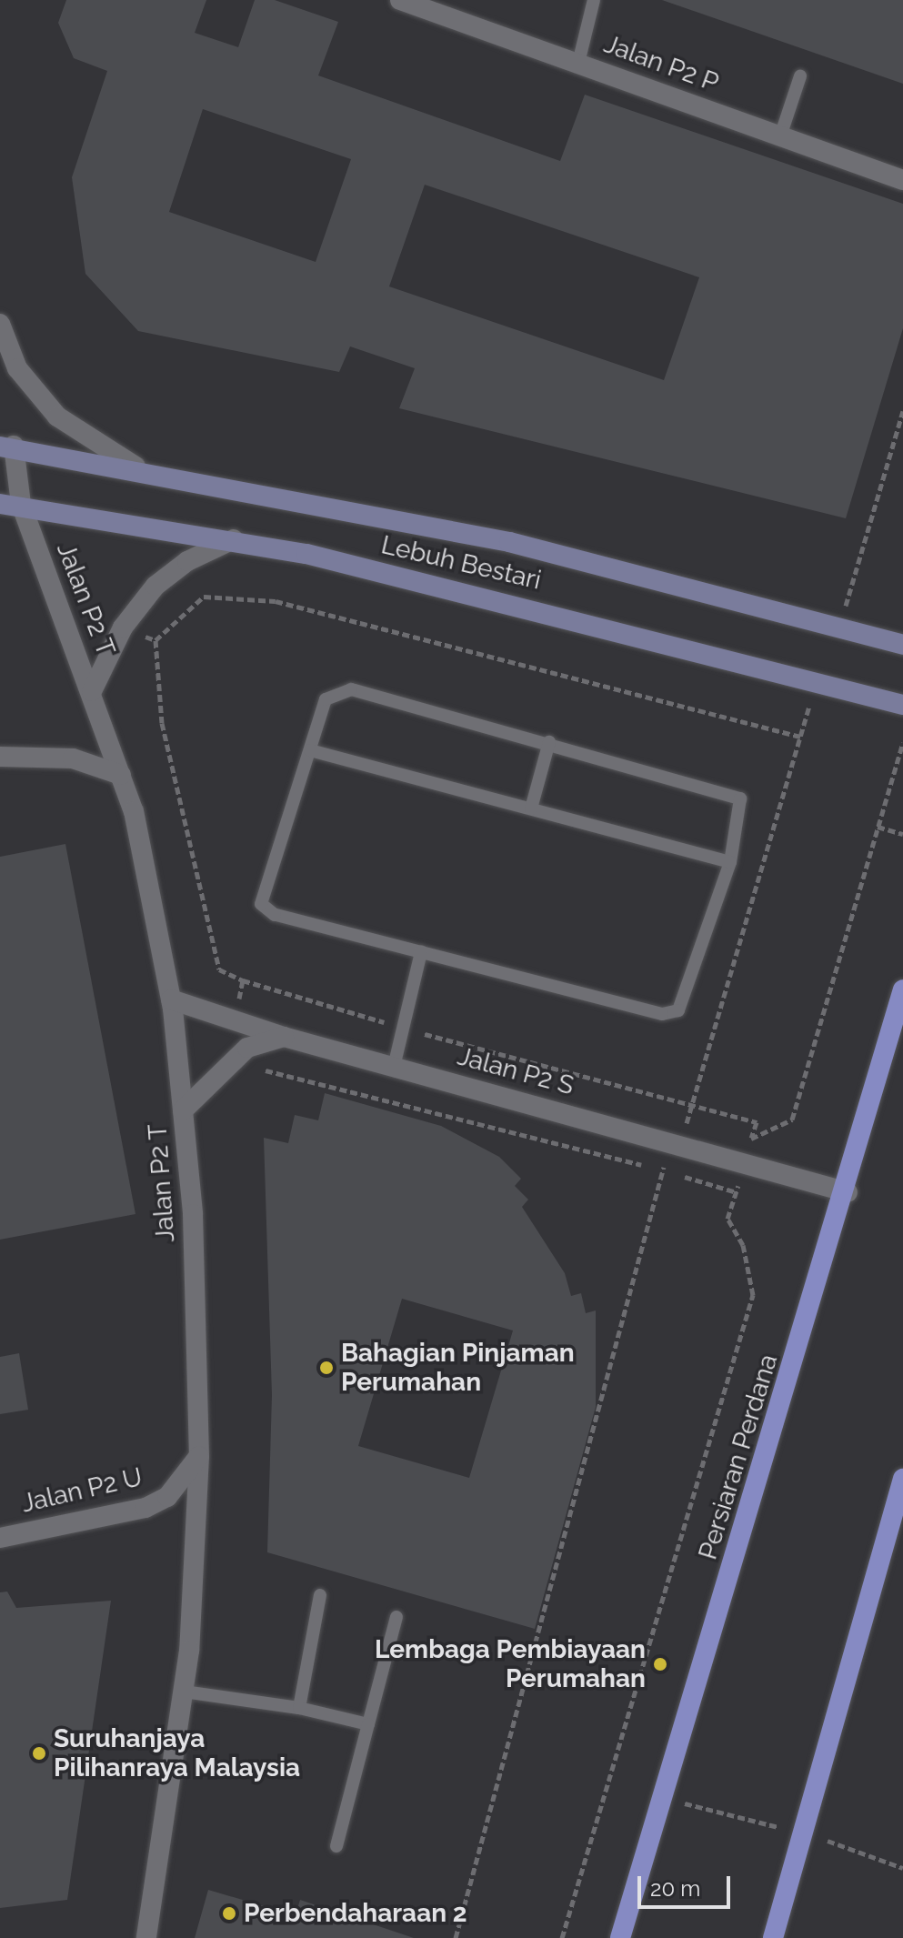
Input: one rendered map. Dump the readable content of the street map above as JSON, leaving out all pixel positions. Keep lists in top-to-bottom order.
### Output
{
  "streets": {
    "main road": ["Lebuh Bestari", "Persiaran Perdana"],
    "street": [
      "Jalan P2 P",
      "Jalan P2 T",
      "Jalan P2 S",
      "Jalan P2 U"
    ]
  },
  "crossings": [
    ["Lebuh Bestari", "Jalan P2 T"],
    ["Jalan P2 T", "Jalan P2 S"],
    ["Jalan P2 T", "Jalan P2 U"],
    ["Jalan P2 S", "Persiaran Perdana"]
  ],
  "places": [
    "Bahagian Pinjaman Perumahan",
    "Lembaga Pembiayaan Perumahan",
    "Suruhanjaya Pilihanraya Malaysia",
    "Perbendaharaan 2"
  ],
  "scale_bar": "20 m"
}
